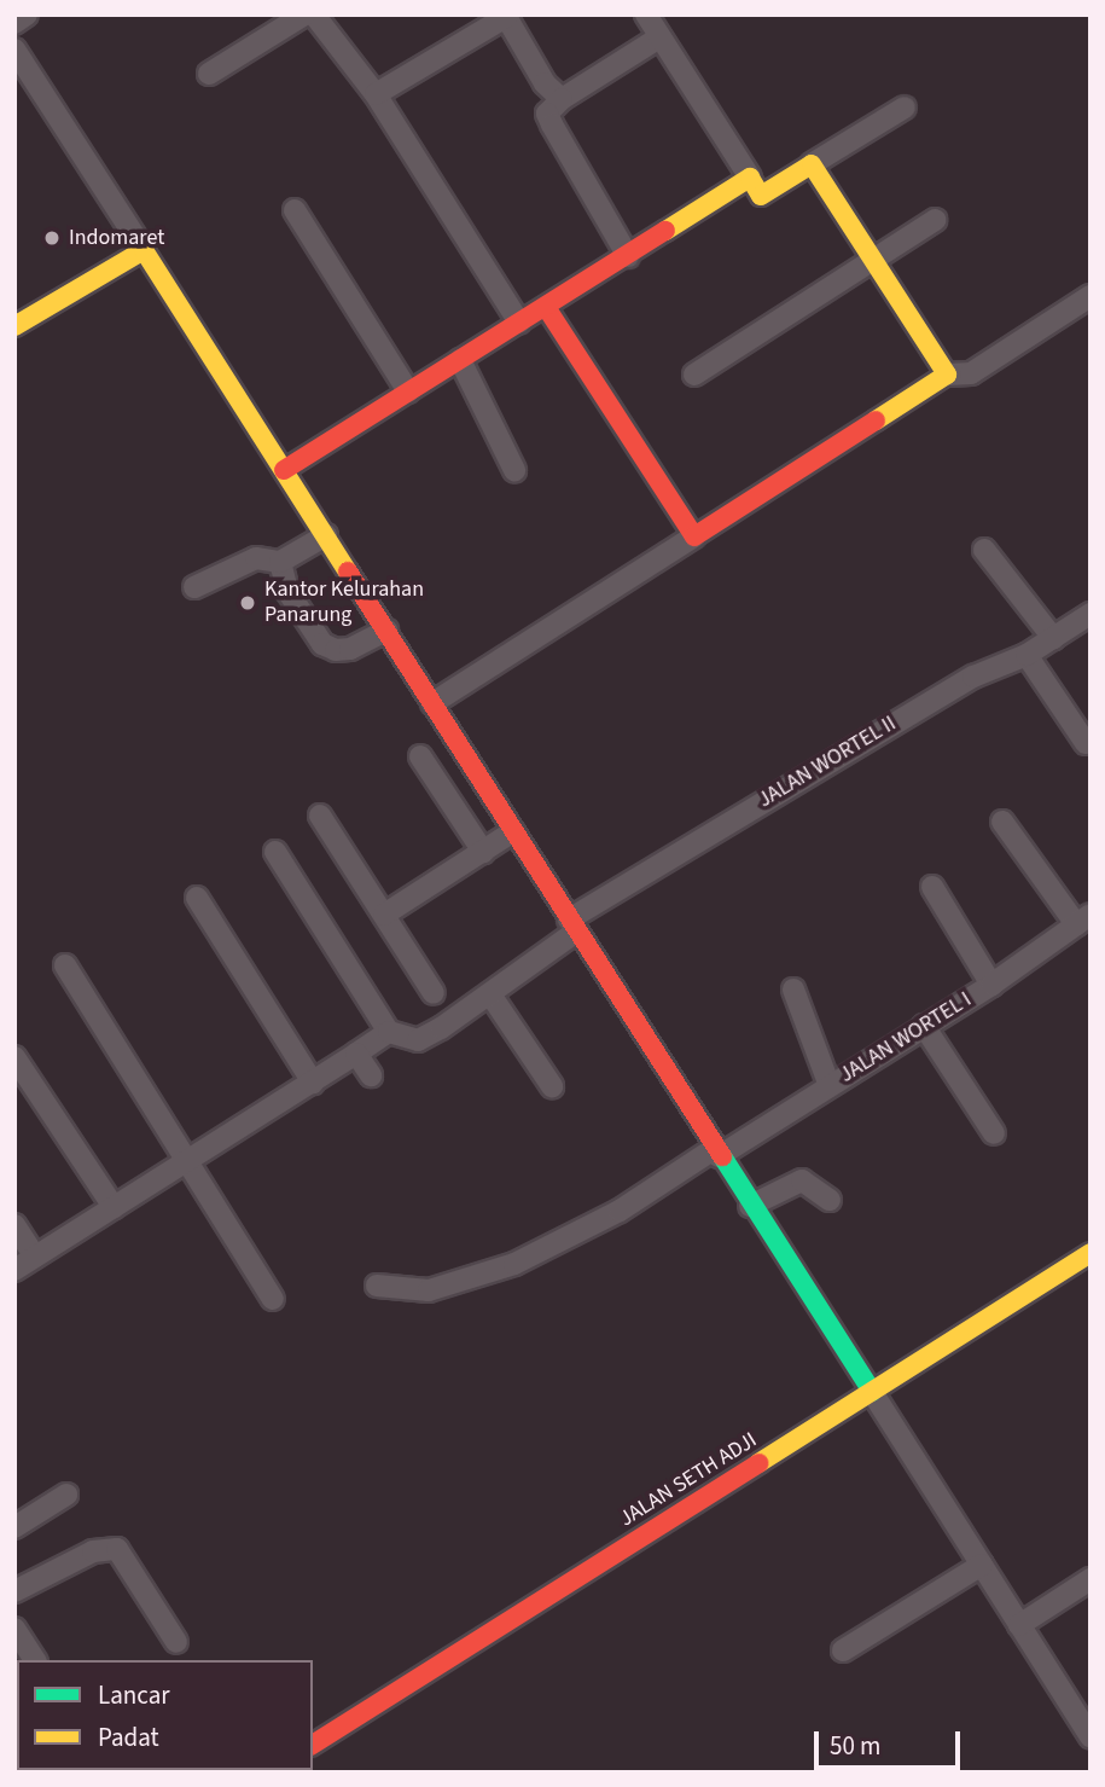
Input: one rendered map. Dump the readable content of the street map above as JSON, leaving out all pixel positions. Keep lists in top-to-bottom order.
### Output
{
  "streets": {
    "street": ["JALAN WORTEL II", "JALAN WORTEL I", "JALAN SETH ADJI"]
  },
  "places": ["Indomaret", "Kantor Kelurahan Panarung"],
  "legend": ["Lancar", "Padat"],
  "scale_bar": "50 m"
}
